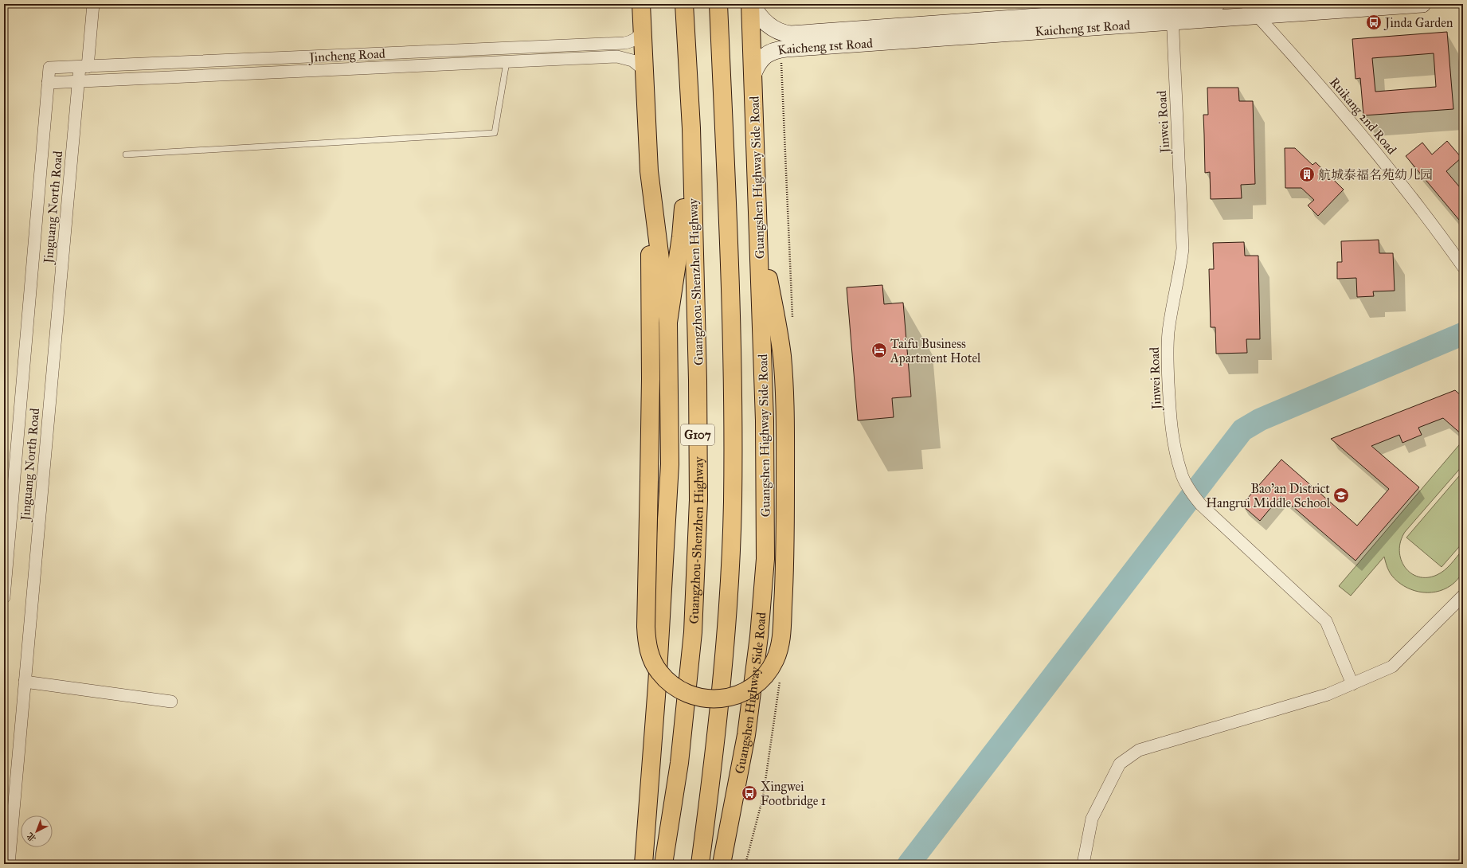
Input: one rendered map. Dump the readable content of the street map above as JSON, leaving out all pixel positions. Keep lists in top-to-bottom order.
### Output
{
  "streets": {
    "main road": ["Guangshen Highway Side Road", "Guangzhou-Shenzhen Highway", "G107"],
    "street": [
      "Kaicheng 1st Road",
      "Jincheng Road",
      "Ruikang 2nd Road",
      "Jinwei Road",
      "Jinguang North Road"
    ]
  },
  "crossings": [
    ["Kaicheng 1st Road", "Ruikang 2nd Road"],
    ["Kaicheng 1st Road", "Jinwei Road"],
    ["Kaicheng 1st Road", "Guangshen Highway Side Road"],
    ["Jincheng Road", "Jinguang North Road"]
  ],
  "places": {
    "bus stop": ["Jinda Garden", "Xingwei Footbridge 1"],
    "building": ["航城泰福名苑幼儿园"],
    "hotel": ["Taifu Business Apartment Hotel"],
    "school or university": ["Bao’an District Hangrui Middle School"]
  },
  "north": "bottom left"
}
